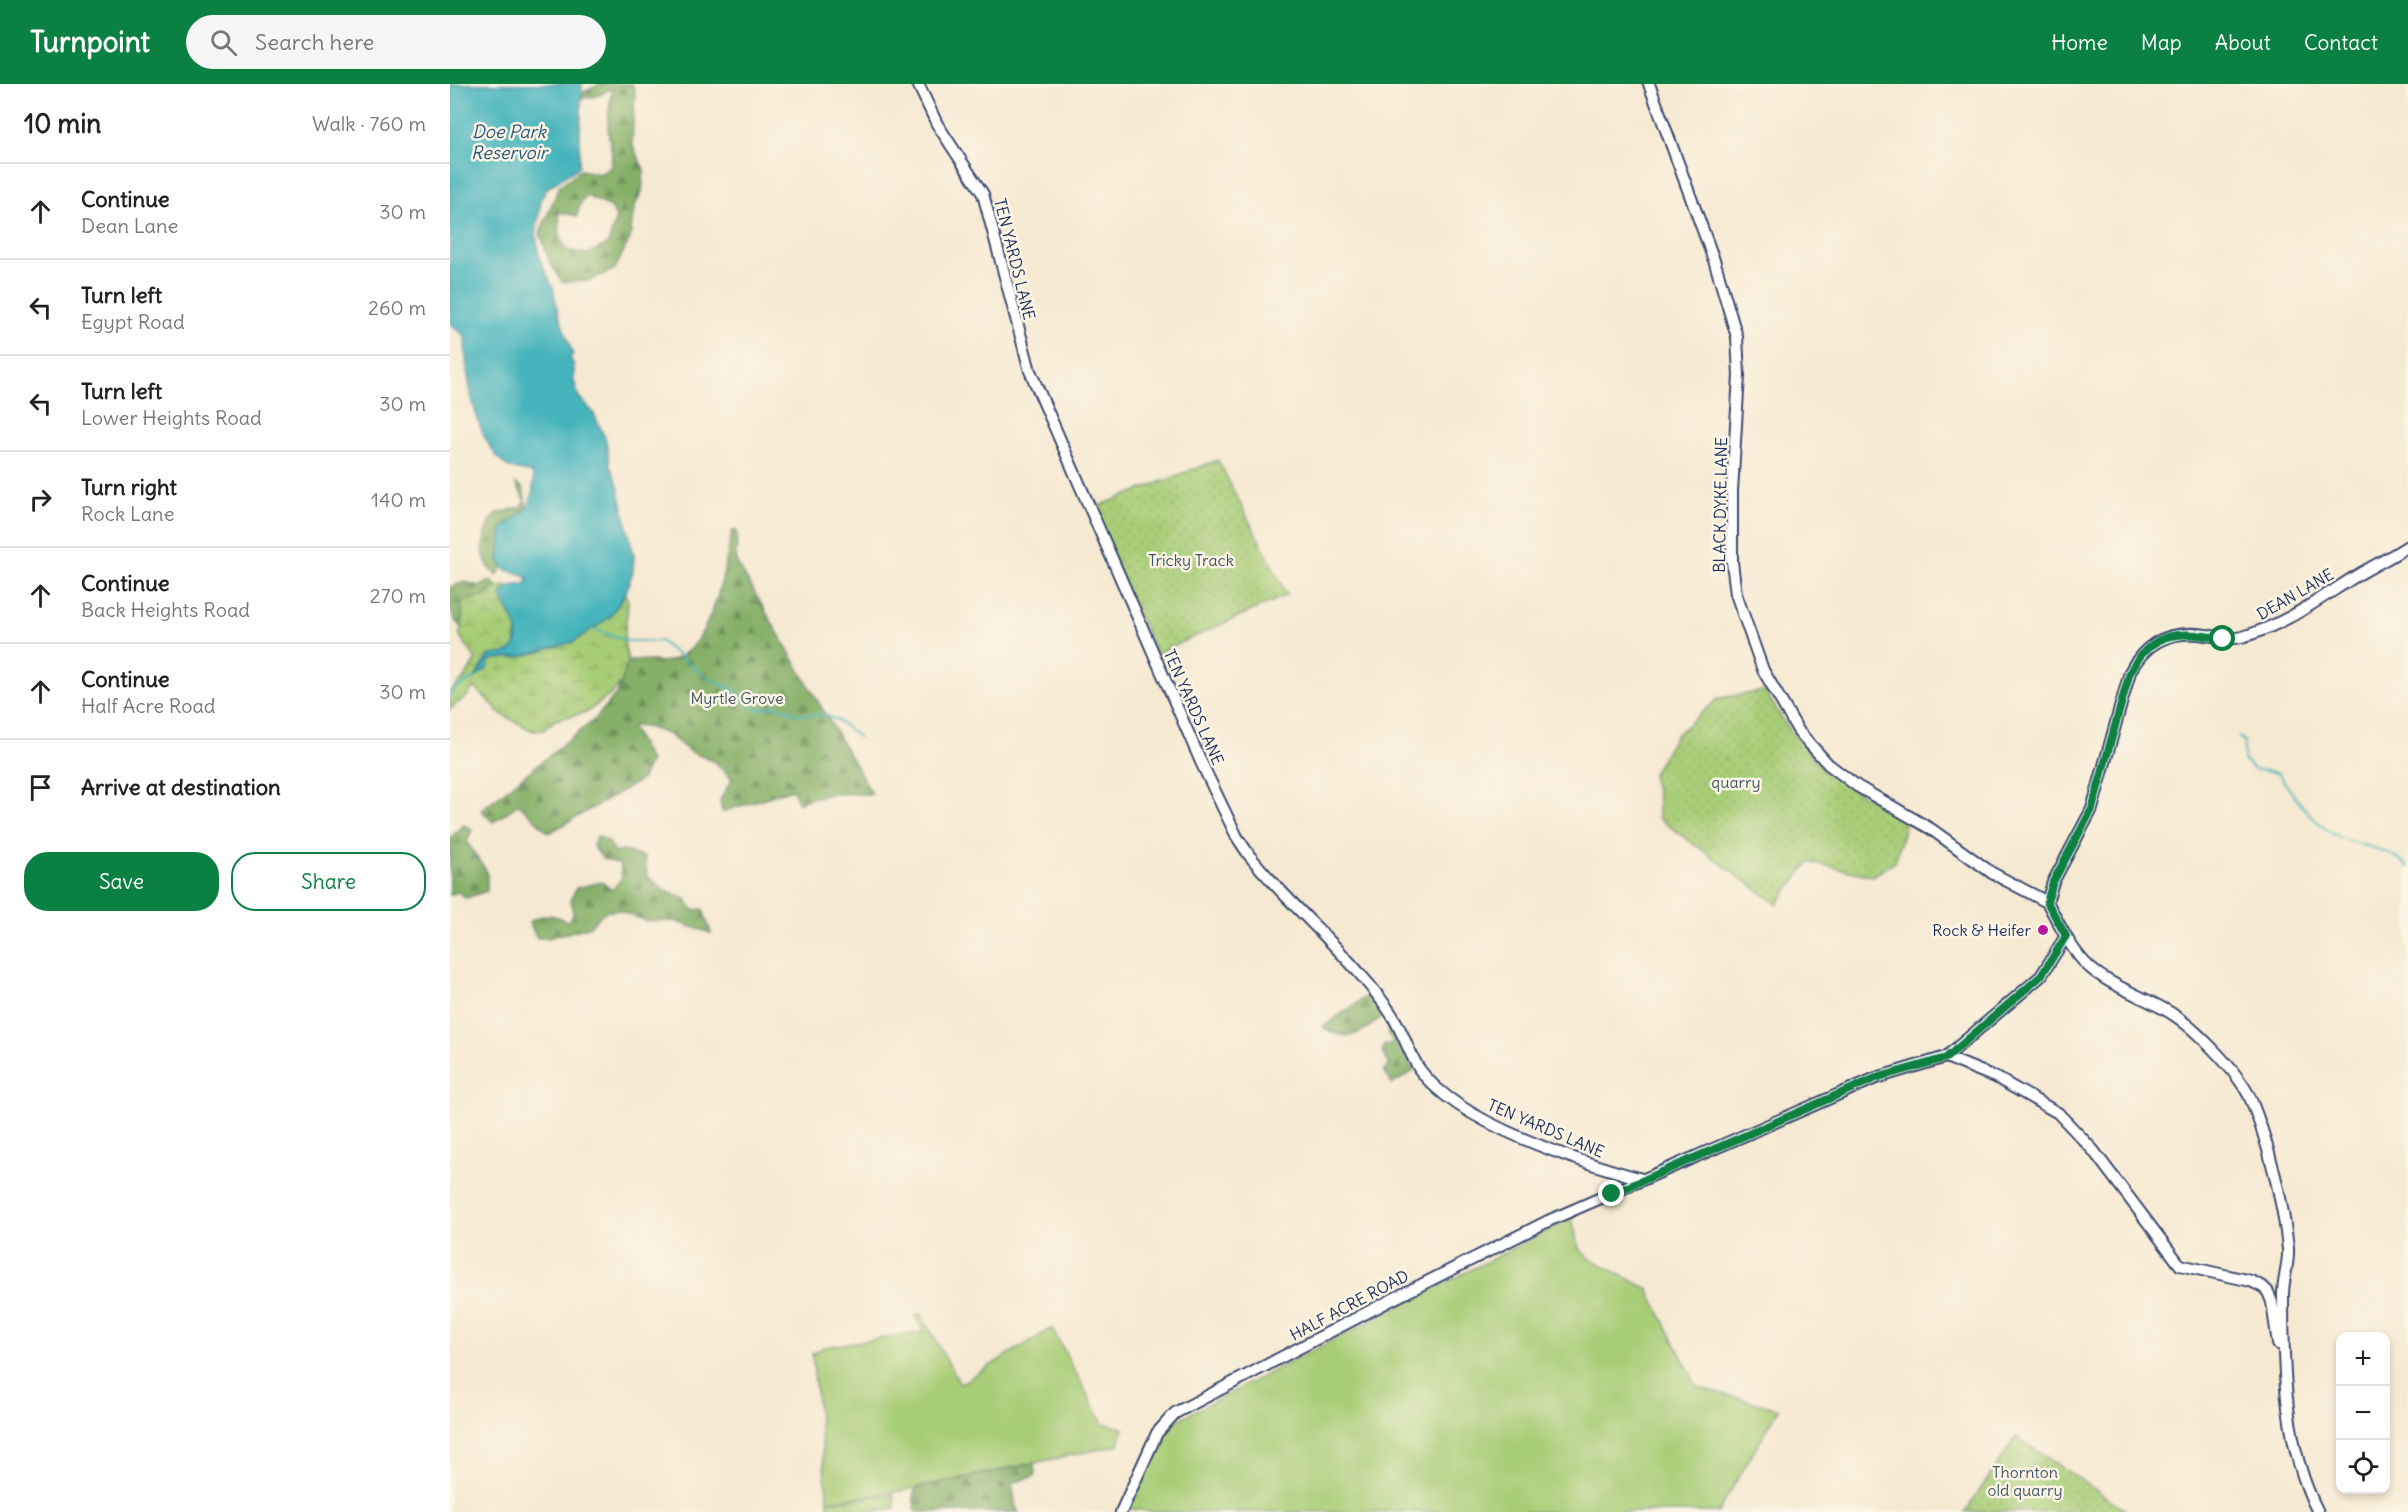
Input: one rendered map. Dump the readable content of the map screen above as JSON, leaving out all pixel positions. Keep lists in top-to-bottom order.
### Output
{
  "streets": {
    "street": [
      "TEN YARDS LANE",
      "BLACK DYKE LANE",
      "DEAN LANE",
      "HALF ACRE ROAD"
    ]
  },
  "crossings": [
    ["TEN YARDS LANE", "HALF ACRE ROAD"],
    ["BLACK DYKE LANE", "DEAN LANE"]
  ],
  "water": ["Doe Park Reservoir"],
  "parks": [
    "Tricky Track",
    "Myrtle Grove",
    "quarry",
    "Thornton old quarry"
  ],
  "places": ["Rock & Heifer"],
  "page": {
    "header": "Turnpoint",
    "search": "Search here",
    "nav": [
      "Home",
      "Map",
      "About",
      "Contact"
    ],
    "heading": ["10 min", "Walk · 760 m"],
    "list": [
      ["Continue", "Dean Lane", "30 m"],
      ["Turn left", "Egypt Road", "260 m"],
      ["Turn left", "Lower Heights Road", "30 m"],
      ["Turn right", "Rock Lane", "140 m"],
      ["Continue", "Back Heights Road", "270 m"],
      ["Continue", "Half Acre Road", "30 m"],
      "Arrive at destination"
    ],
    "buttons": ["Save", "Share"],
    "map_buttons": ["+", "−"]
  }
}
